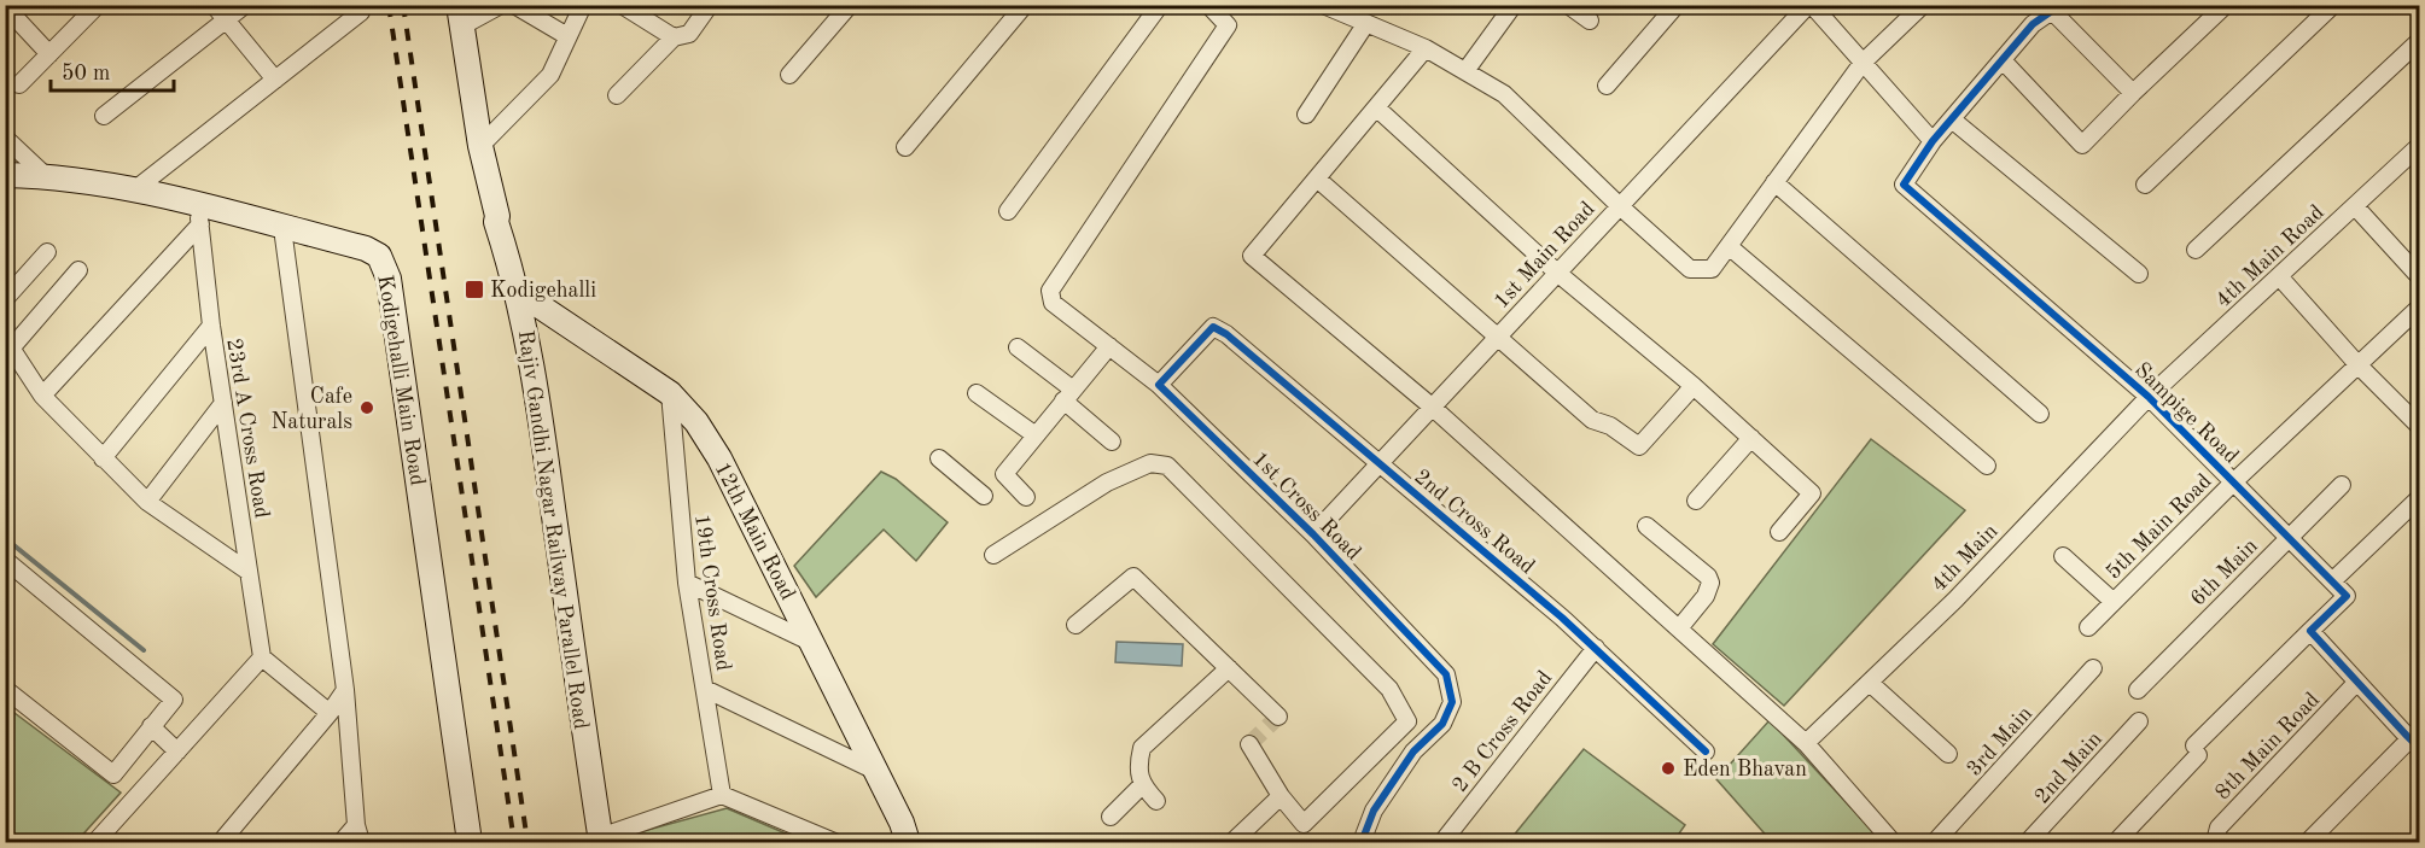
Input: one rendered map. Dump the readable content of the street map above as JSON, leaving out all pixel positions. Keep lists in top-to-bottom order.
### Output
{
  "streets": {
    "street": [
      "1st Main Road",
      "4th Main Road",
      "Kodigehalli Main Road",
      "Sampige Road",
      "23rd A Cross Road",
      "1st Cross Road",
      "2nd Cross Road",
      "5th Main Road",
      "Rajiv Gandhi Nagar Railway Parallel Road",
      "12th Main Road",
      "4th Main",
      "6th Main",
      "19th Cross Road",
      "2 B Cross Road",
      "3rd Main",
      "8th Main Road",
      "2nd Main"
    ]
  },
  "crossings": [
    ["1st Main Road", "1st Cross Road"],
    ["1st Main Road", "2nd Cross Road"],
    ["4th Main Road", "Sampige Road"],
    ["4th Main Road", "4th Main"],
    ["Kodigehalli Main Road", "23rd A Cross Road"],
    ["Sampige Road", "5th Main Road"],
    ["Sampige Road", "4th Main"],
    ["Sampige Road", "6th Main"],
    ["1st Cross Road", "2nd Cross Road"],
    ["2nd Cross Road", "2 B Cross Road"],
    ["Rajiv Gandhi Nagar Railway Parallel Road", "12th Main Road"],
    ["12th Main Road", "19th Cross Road"]
  ],
  "places": {
    "transit": ["Kodigehalli"],
    "other": ["Cafe Naturals", "Eden Bhavan"]
  },
  "scale_bar": "50 m"
}
